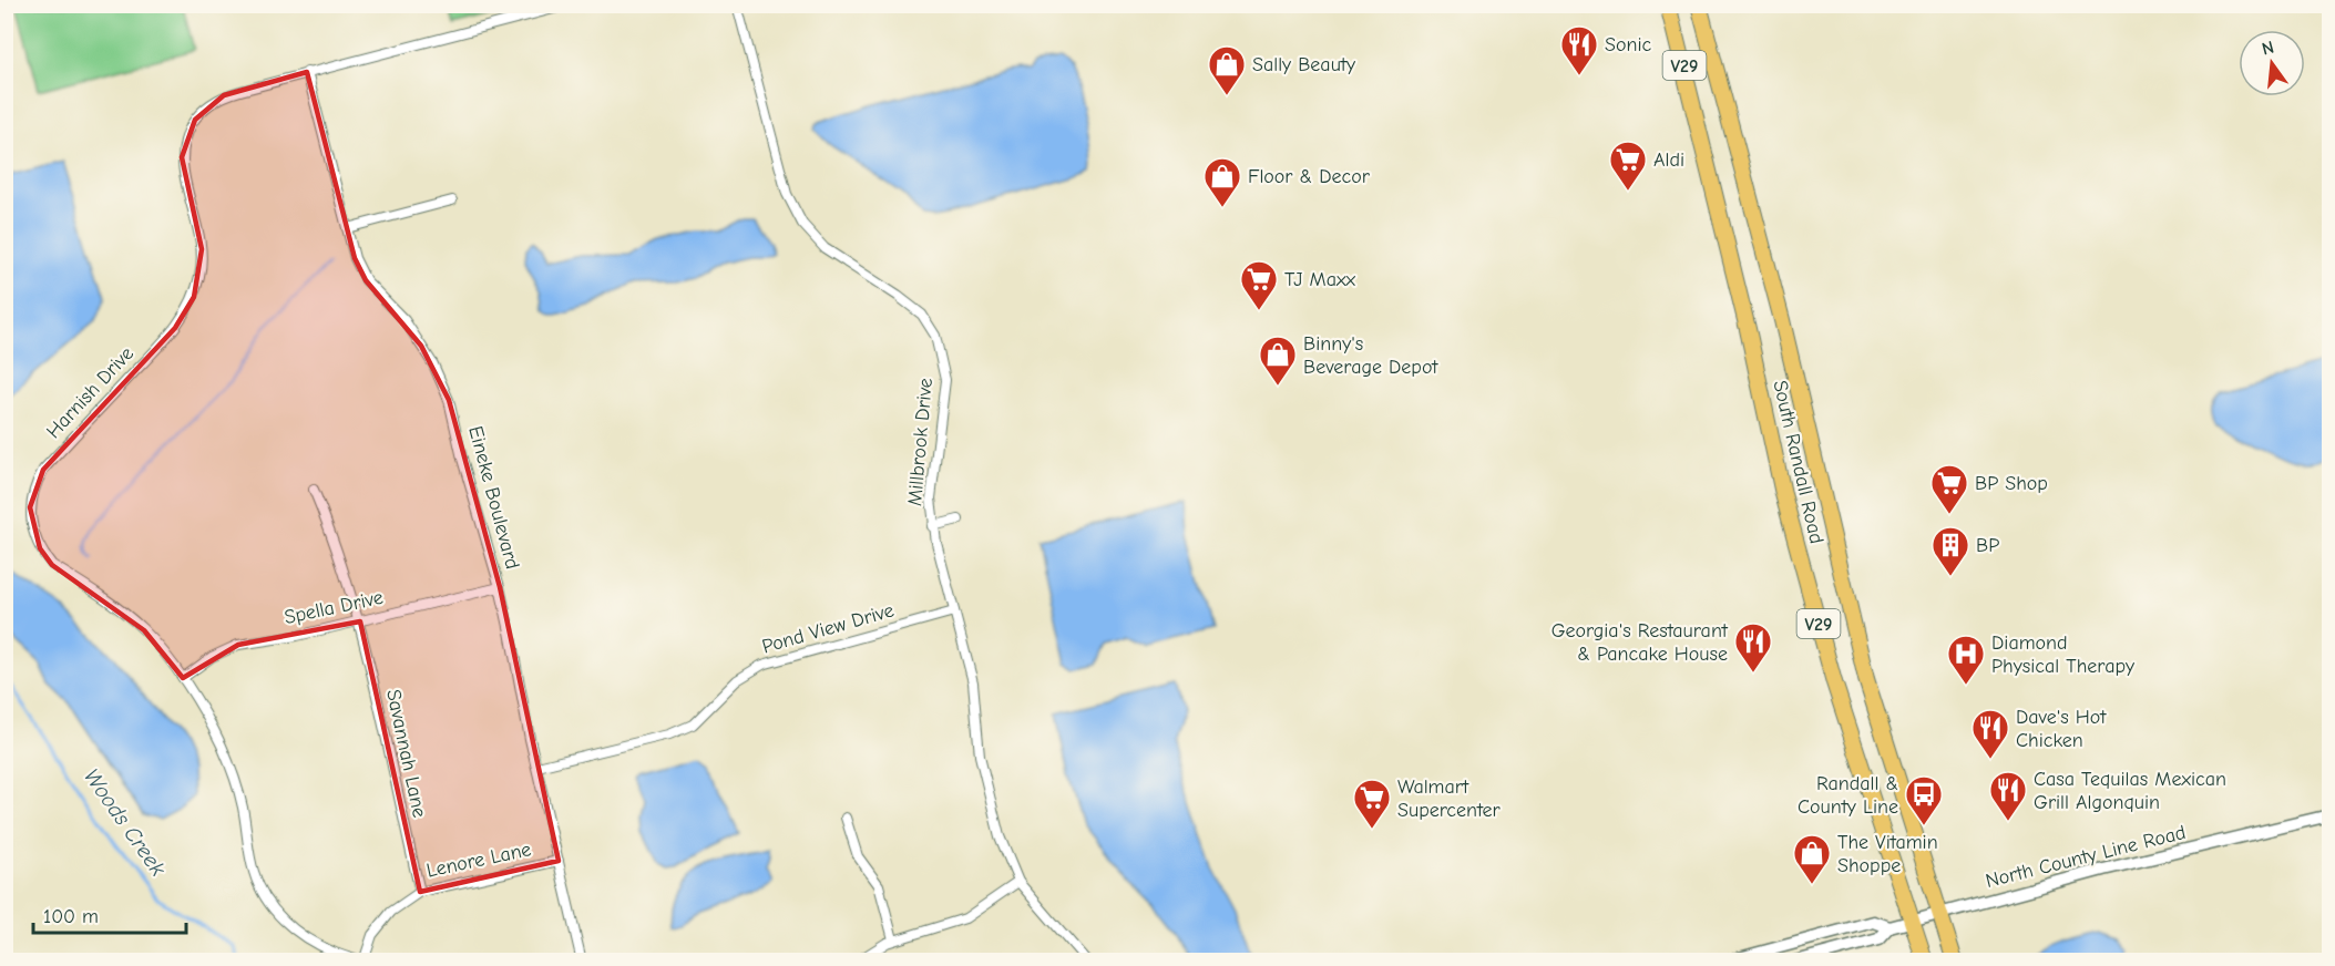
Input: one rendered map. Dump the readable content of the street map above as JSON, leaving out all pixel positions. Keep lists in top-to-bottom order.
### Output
{
  "streets": {
    "main road": ["V29", "South Randall Road"],
    "street": [
      "Harnish Drive",
      "Millbrook Drive",
      "Eineke Boulevard",
      "Spella Drive",
      "Pond View Drive",
      "Savannah Lane",
      "North County Line Road",
      "Lenore Lane"
    ]
  },
  "crossings": [
    ["Harnish Drive", "Eineke Boulevard"],
    ["Harnish Drive", "Spella Drive"],
    ["Harnish Drive", "Lenore Lane"],
    ["Millbrook Drive", "Pond View Drive"],
    ["South Randall Road", "North County Line Road"],
    ["Eineke Boulevard", "Spella Drive"],
    ["Eineke Boulevard", "Pond View Drive"],
    ["Eineke Boulevard", "Lenore Lane"],
    ["Spella Drive", "Savannah Lane"],
    ["Savannah Lane", "Lenore Lane"]
  ],
  "water": ["Woods Creek"],
  "places": {
    "restaurant": [
      "Sonic",
      "Georgia's Restaurant & Pancake House",
      "Dave's Hot Chicken",
      "Casa Tequilas Mexican Grill Algonquin"
    ],
    "shop": [
      "Sally Beauty",
      "Floor & Decor",
      "Binny's Beverage Depot",
      "The Vitamin Shoppe"
    ],
    "supermarket": [
      "Aldi",
      "TJ Maxx",
      "BP Shop",
      "Walmart Supercenter"
    ],
    "building": ["BP"],
    "hospital": ["Diamond Physical Therapy"],
    "bus stop": ["Randall & County Line"]
  },
  "scale_bar": "100 m",
  "north": "top"
}
